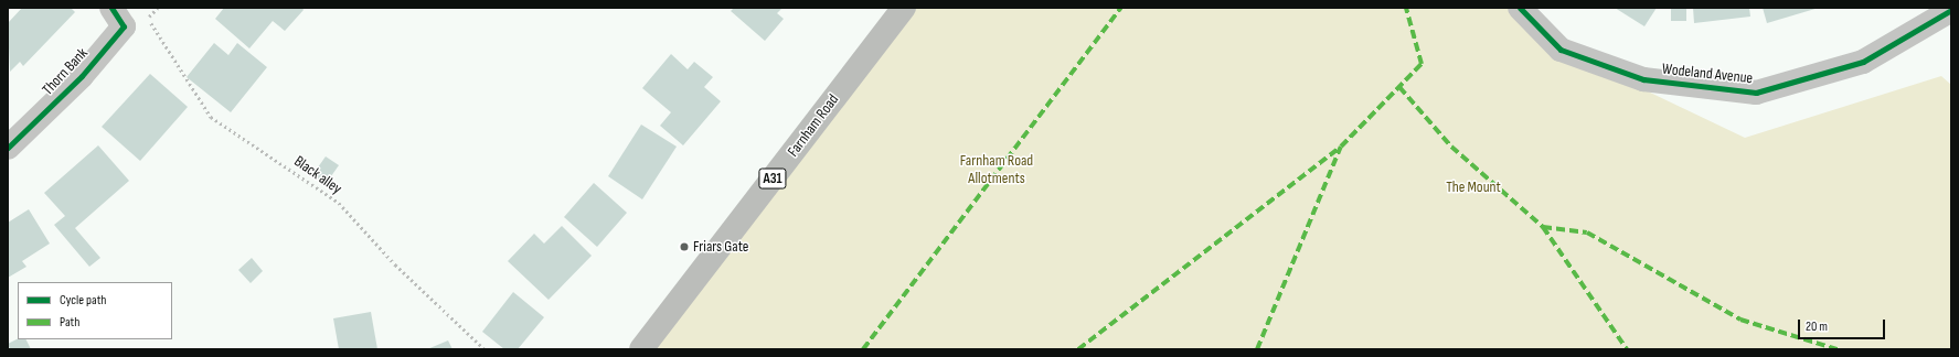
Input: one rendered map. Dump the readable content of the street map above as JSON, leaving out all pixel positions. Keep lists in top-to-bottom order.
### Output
{
  "streets": {
    "main road": ["Farnham Road", "A31"],
    "street": ["Thorn Bank", "Wodeland Avenue"],
    "path": ["Black alley"]
  },
  "parks": ["Farnham Road Allotments", "The Mount"],
  "places": ["Friars Gate"],
  "legend": ["Cycle path", "Path"],
  "scale_bar": "20 m"
}
